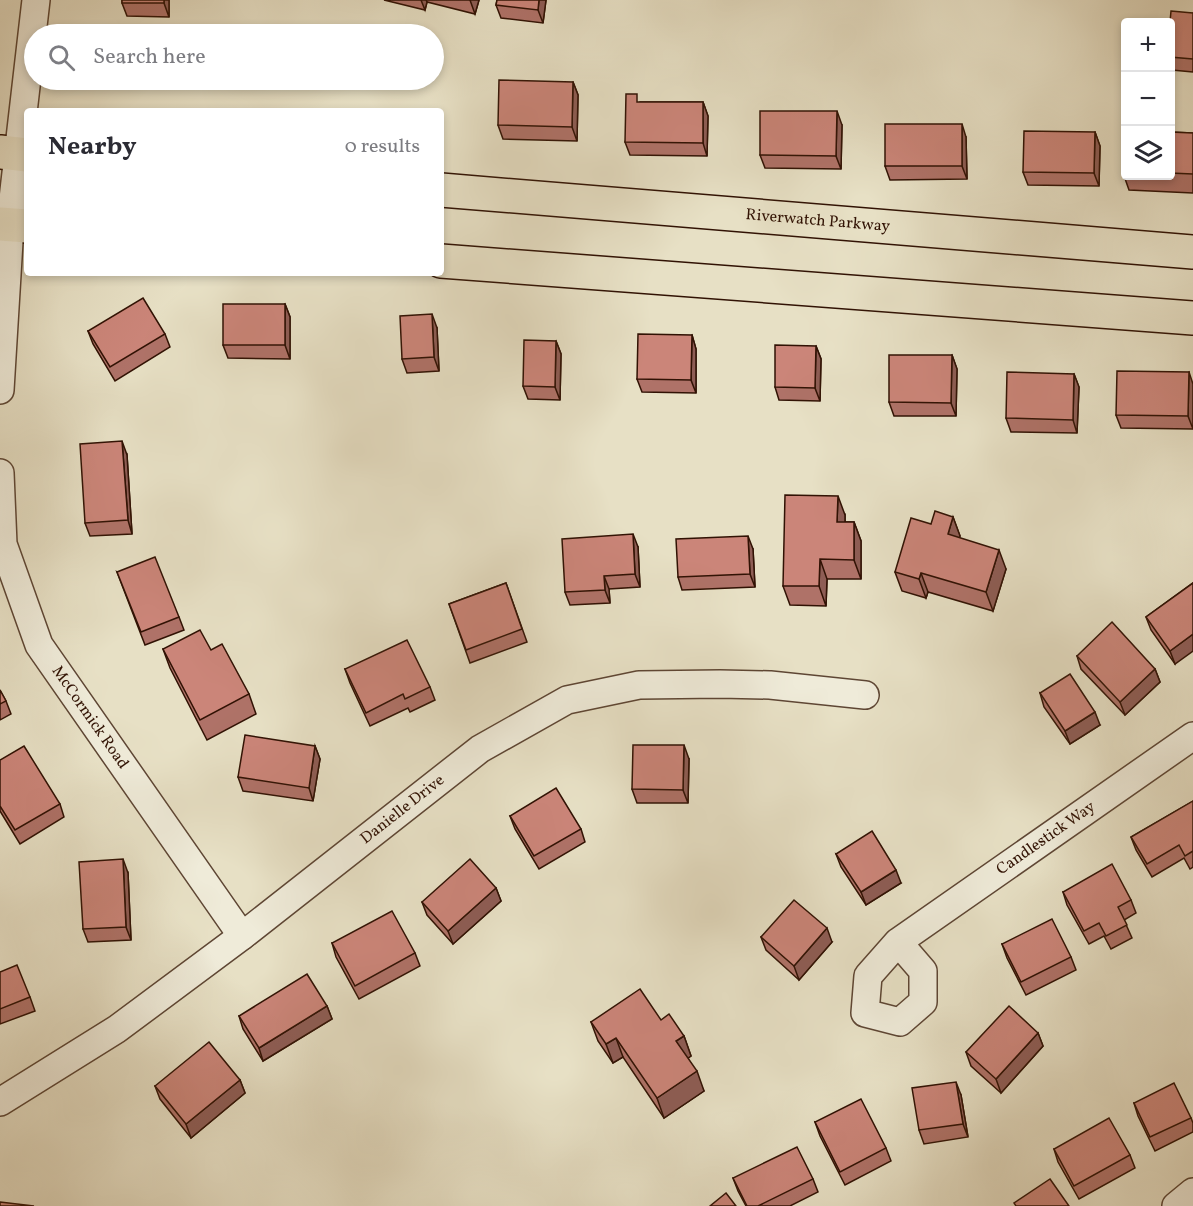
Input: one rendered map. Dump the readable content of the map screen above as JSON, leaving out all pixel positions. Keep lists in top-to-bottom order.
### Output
{
  "streets": {
    "main road": ["Riverwatch Parkway"],
    "street": ["McCormick Road", "Danielle Drive", "Candlestick Way"]
  },
  "crossings": [
    ["McCormick Road", "Danielle Drive"]
  ],
  "page": {
    "map_buttons": ["+", "−"],
    "search": "Search here",
    "heading": ["Nearby", "0 results"]
  }
}
